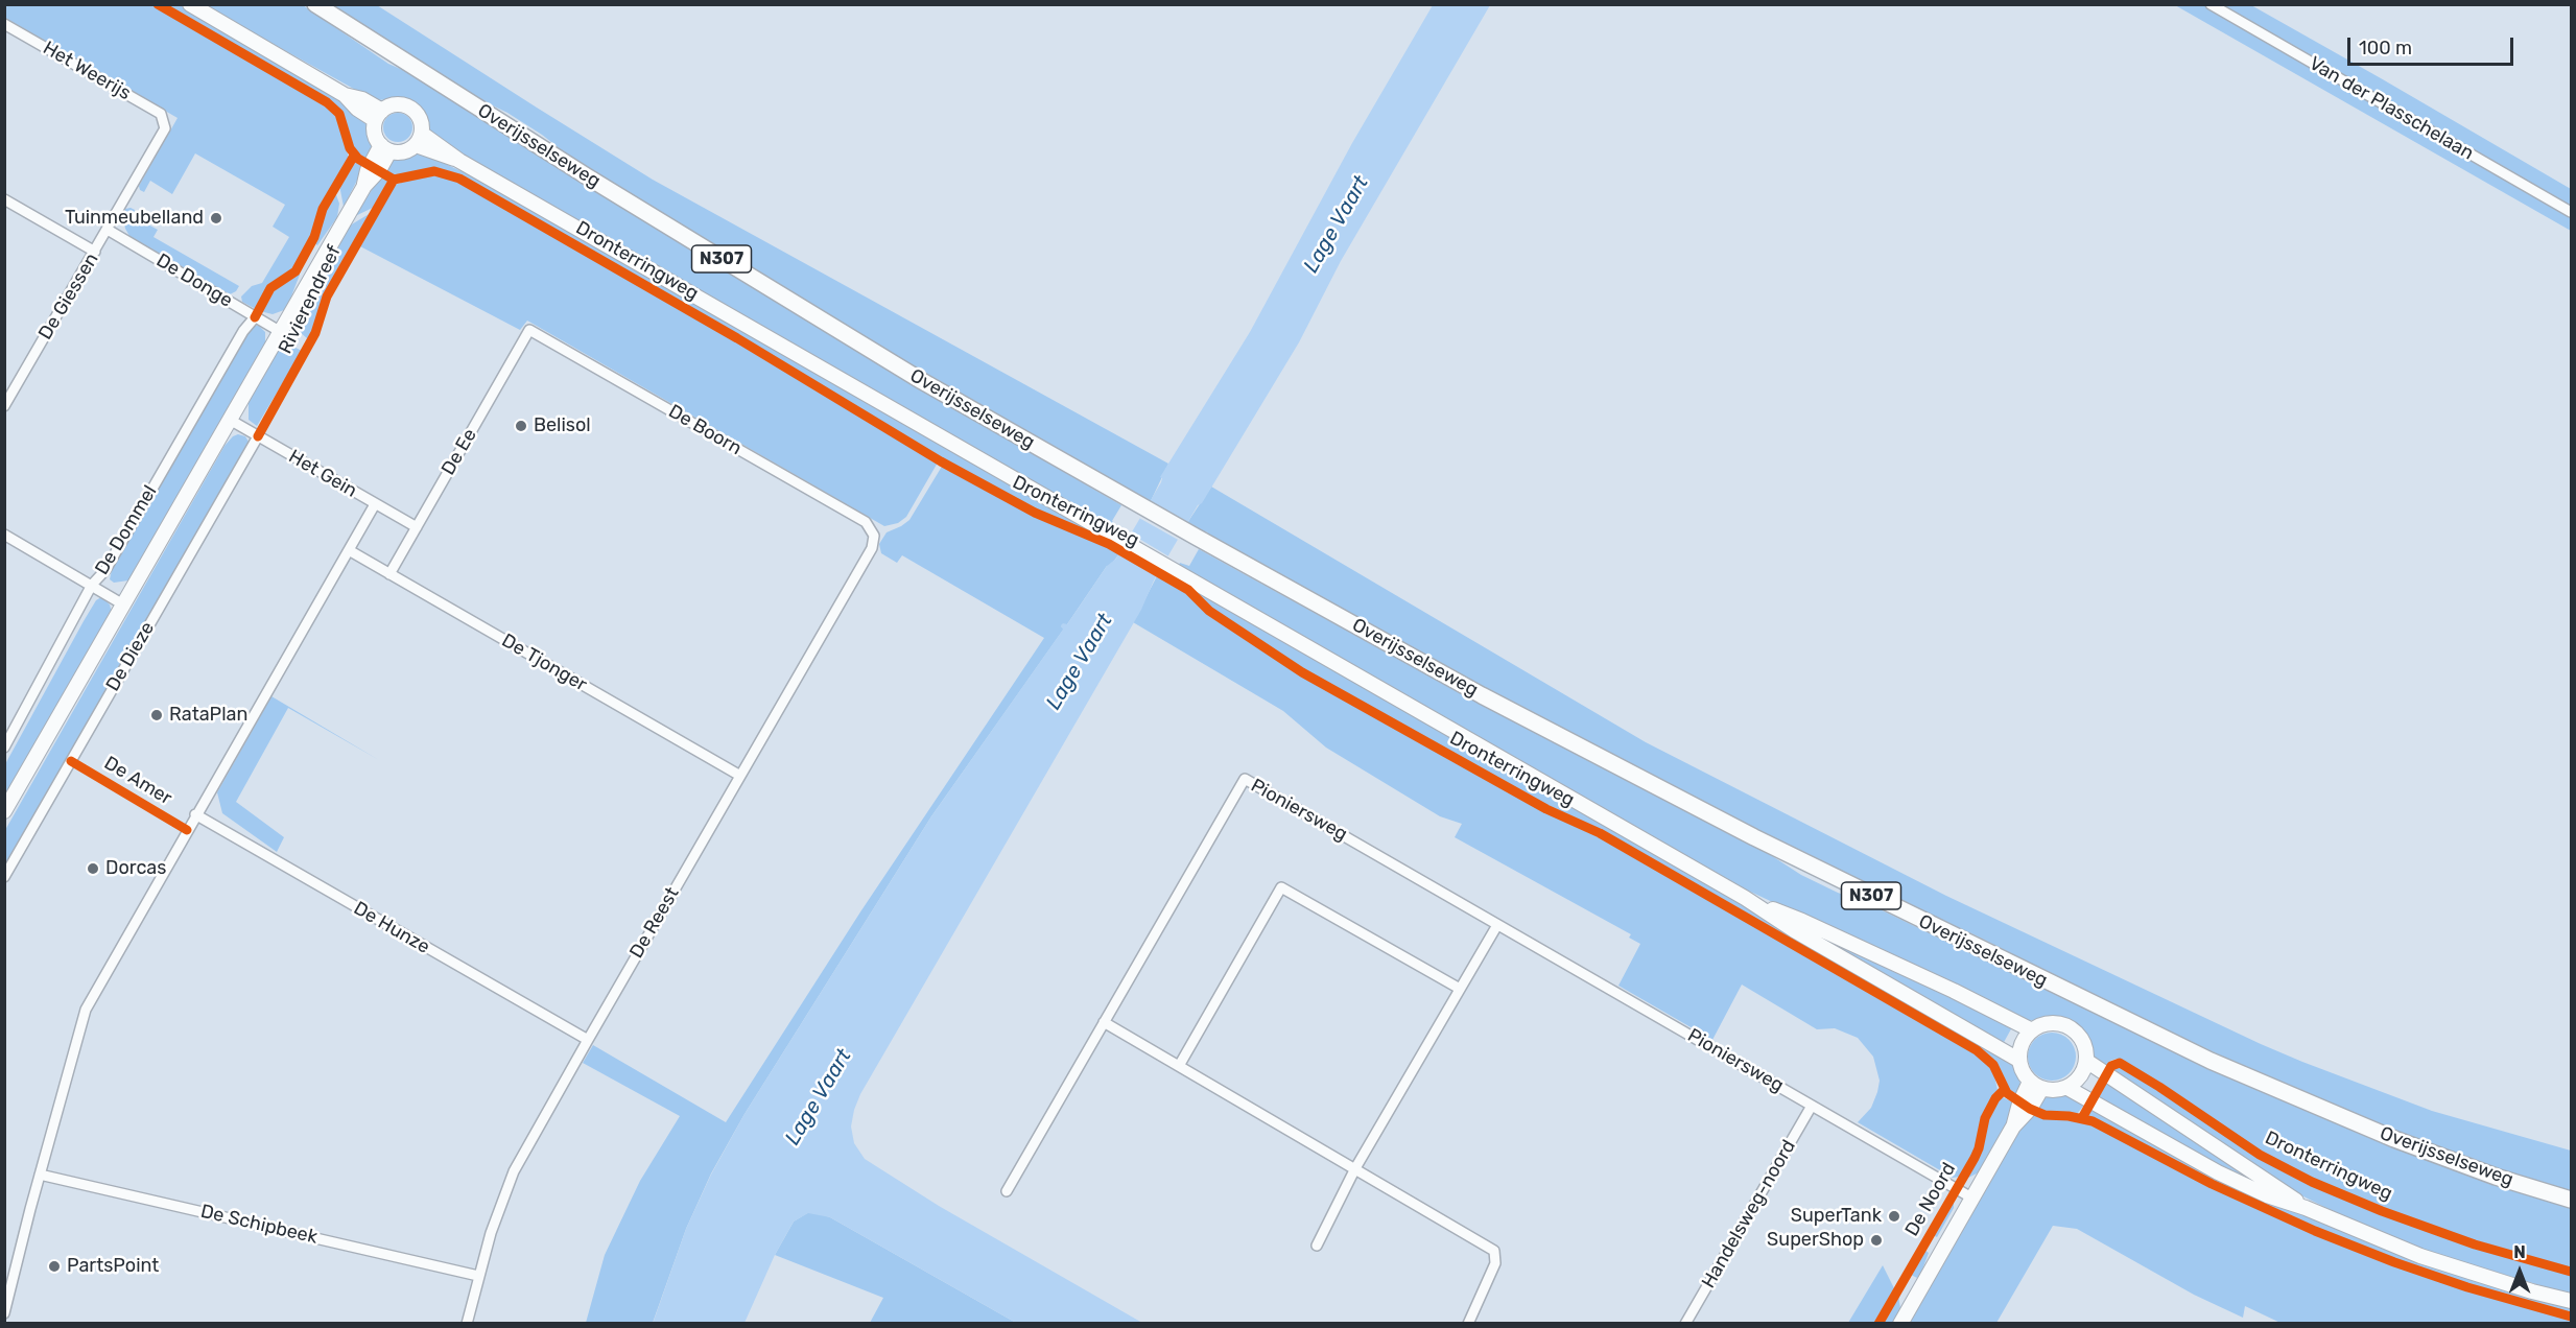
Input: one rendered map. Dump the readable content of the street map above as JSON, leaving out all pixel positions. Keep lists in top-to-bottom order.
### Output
{
  "streets": {
    "highway": ["Overijsselseweg", "N307"],
    "main road": ["Dronterringweg", "Rivierendreef", "De Noord"],
    "street": [
      "Het Weerijs",
      "Van der Plasschelaan",
      "De Donge",
      "De Giessen",
      "De Boorn",
      "De Ee",
      "Het Gein",
      "De Dommel",
      "De Dieze",
      "De Tjonger",
      "Pioniersweg",
      "De Reest",
      "De Hunze",
      "Handelsweg-noord",
      "De Schipbeek"
    ],
    "cycle path": ["De Amer"]
  },
  "crossings": [
    ["Het Weerijs", "De Giessen"],
    ["Dronterringweg", "Rivierendreef"],
    ["Dronterringweg", "De Noord"],
    ["De Donge", "De Giessen"],
    ["De Donge", "Rivierendreef"],
    ["De Donge", "De Dommel"],
    ["Rivierendreef", "Het Gein"],
    ["De Boorn", "De Ee"],
    ["De Boorn", "De Reest"],
    ["De Ee", "Het Gein"],
    ["De Ee", "De Tjonger"],
    ["Het Gein", "De Dieze"],
    ["De Tjonger", "De Reest"],
    ["Pioniersweg", "De Noord"],
    ["Pioniersweg", "Handelsweg-noord"],
    ["De Reest", "De Hunze"],
    ["De Reest", "De Schipbeek"]
  ],
  "water": ["Lage Vaart"],
  "places": [
    "Tuinmeubelland",
    "Belisol",
    "RataPlan",
    "Dorcas",
    "SuperTank",
    "SuperShop",
    "PartsPoint"
  ],
  "scale_bar": "100 m",
  "north": "top"
}
